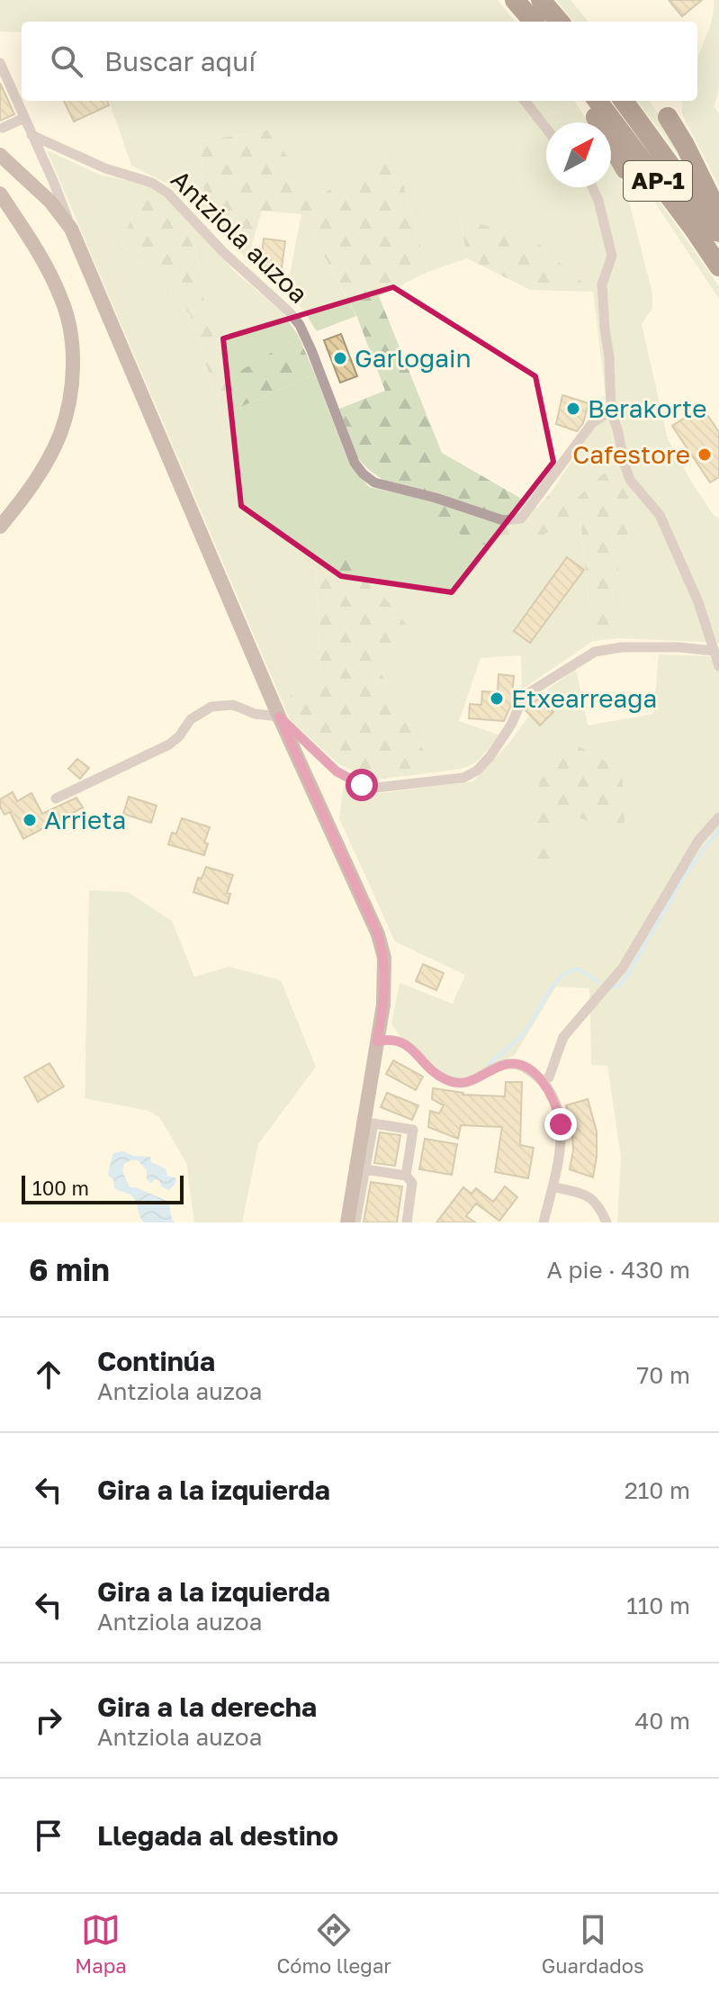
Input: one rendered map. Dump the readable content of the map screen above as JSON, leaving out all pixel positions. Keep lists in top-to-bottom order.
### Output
{
  "streets": {
    "highway": ["AP-1"],
    "street": ["Antziola auzoa"]
  },
  "places": [
    "Garlogain",
    "Berakorte",
    "Cafestore",
    "Etxearreaga",
    "Arrieta"
  ],
  "scale_bar": "100 m",
  "north": "top right",
  "page": {
    "search": "Buscar aquí",
    "scale": "100 m",
    "heading": ["6 min", "A pie · 430 m"],
    "list": [
      ["Continúa", "Antziola auzoa", "70 m"],
      ["Gira a la izquierda", "210 m"],
      ["Gira a la izquierda", "Antziola auzoa", "110 m"],
      ["Gira a la derecha", "Antziola auzoa", "40 m"],
      "Llegada al destino"
    ],
    "nav": ["Mapa", "Cómo llegar", "Guardados"]
  }
}
